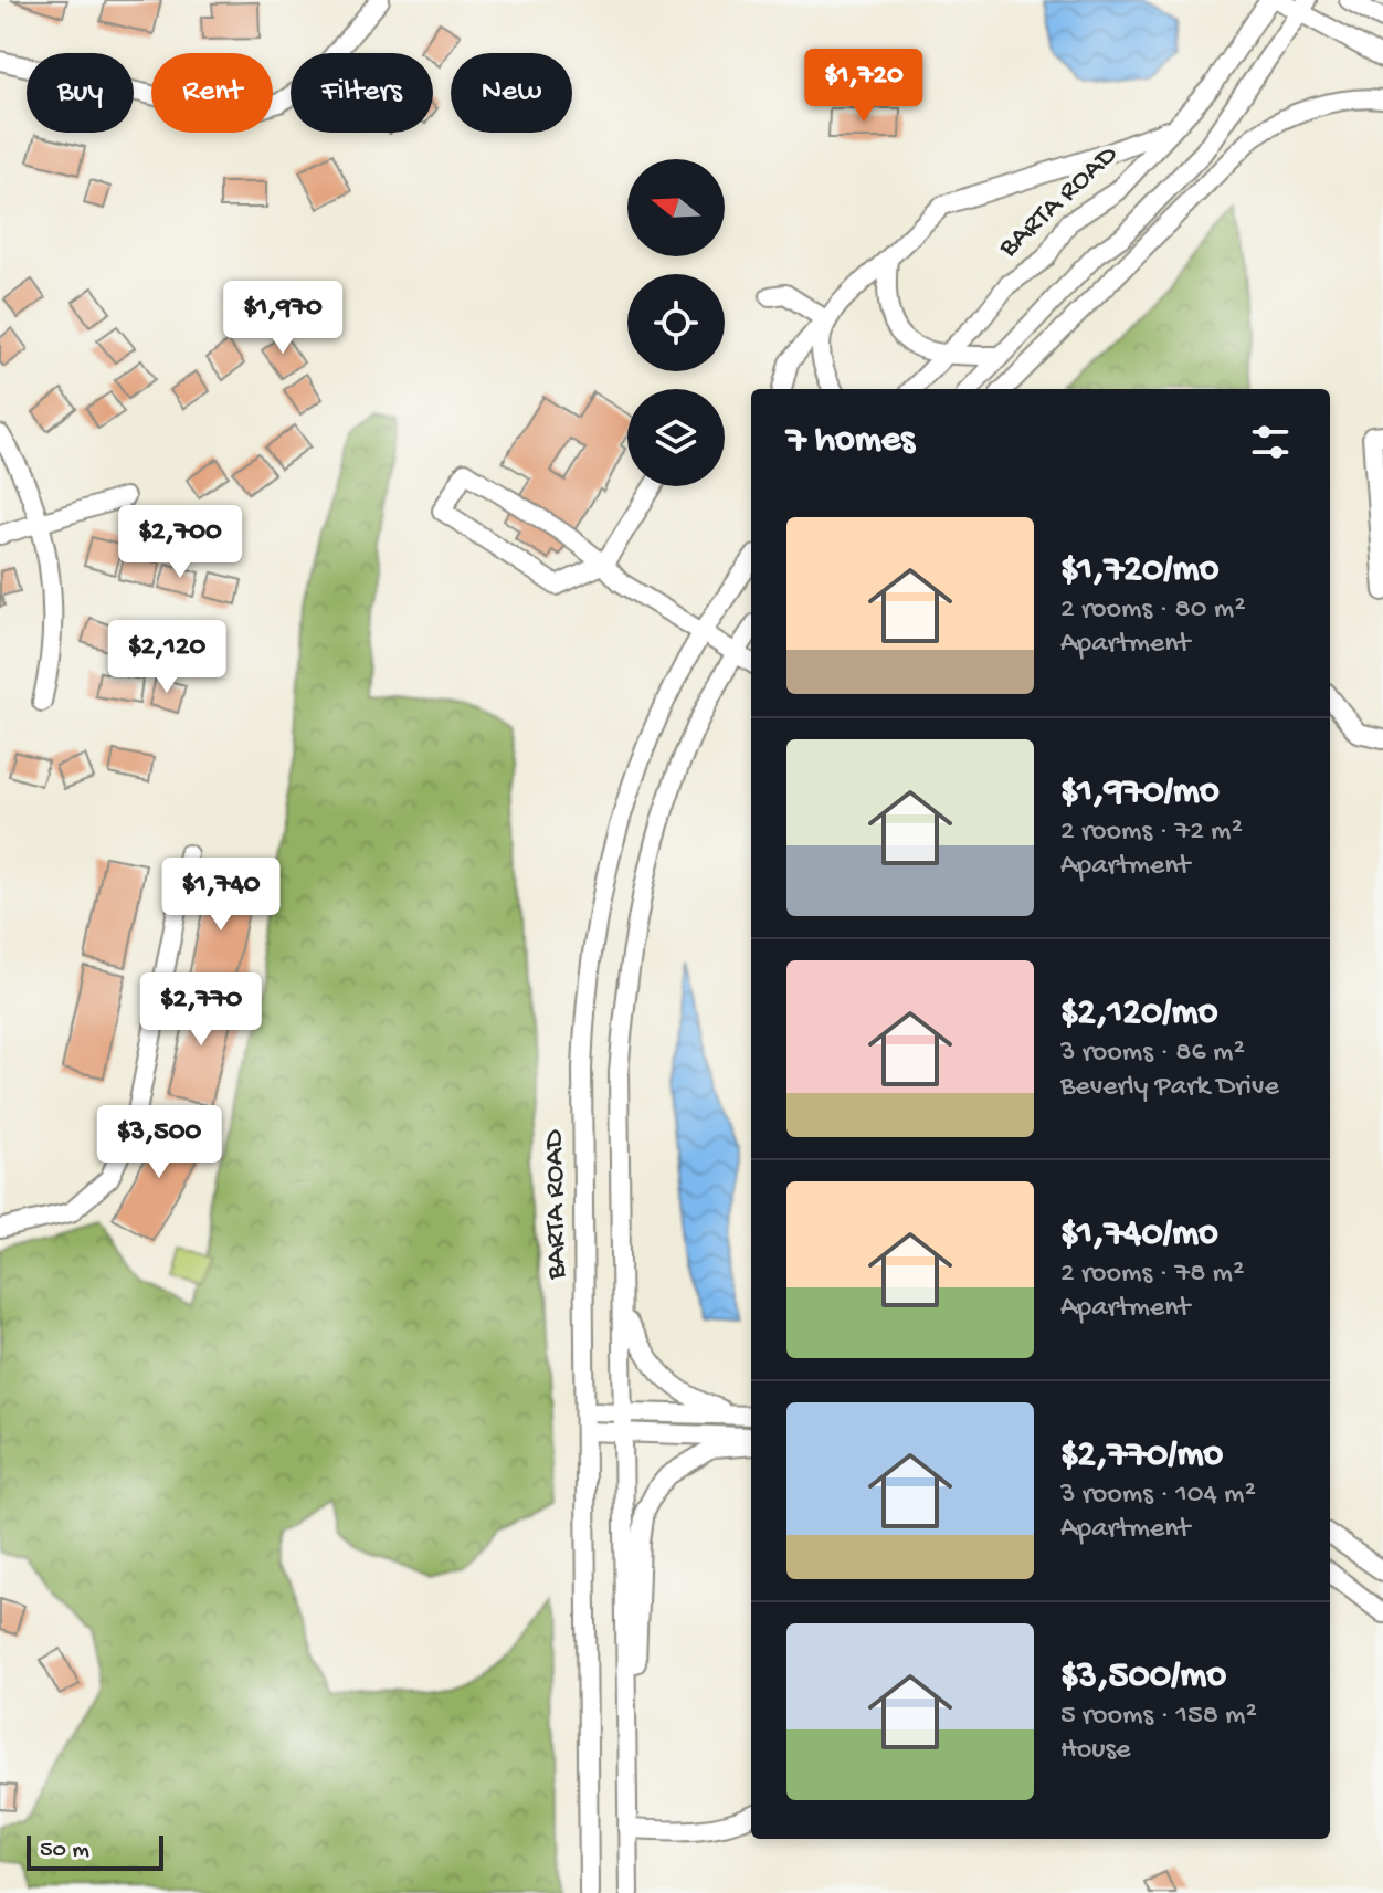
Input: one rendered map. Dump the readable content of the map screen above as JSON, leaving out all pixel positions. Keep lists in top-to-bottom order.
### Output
{
  "streets": {
    "street": ["BARTA ROAD"]
  },
  "scale_bar": "50 m",
  "north": "left",
  "page": {
    "price": [
      "$1,720",
      "$1,970",
      "$2,700",
      "$2,120",
      "$1,740",
      "$2,770",
      "$3,500"
    ],
    "chip": [
      "Buy",
      "Rent",
      "Filters",
      "New"
    ],
    "heading": "7 homes",
    "list": [
      {
        "name": "$1,720/mo",
        "note": "2 rooms · 80 m² · Apartment"
      },
      {
        "name": "$1,970/mo",
        "note": "2 rooms · 72 m² · Apartment"
      },
      {
        "name": "$2,120/mo",
        "note": "3 rooms · 86 m² · Beverly Park Drive"
      },
      {
        "name": "$1,740/mo",
        "note": "2 rooms · 78 m² · Apartment"
      },
      {
        "name": "$2,770/mo",
        "note": "3 rooms · 104 m² · Apartment"
      },
      {
        "name": "$3,500/mo",
        "note": "5 rooms · 158 m² · House"
      }
    ],
    "scale": "50 m"
  }
}
